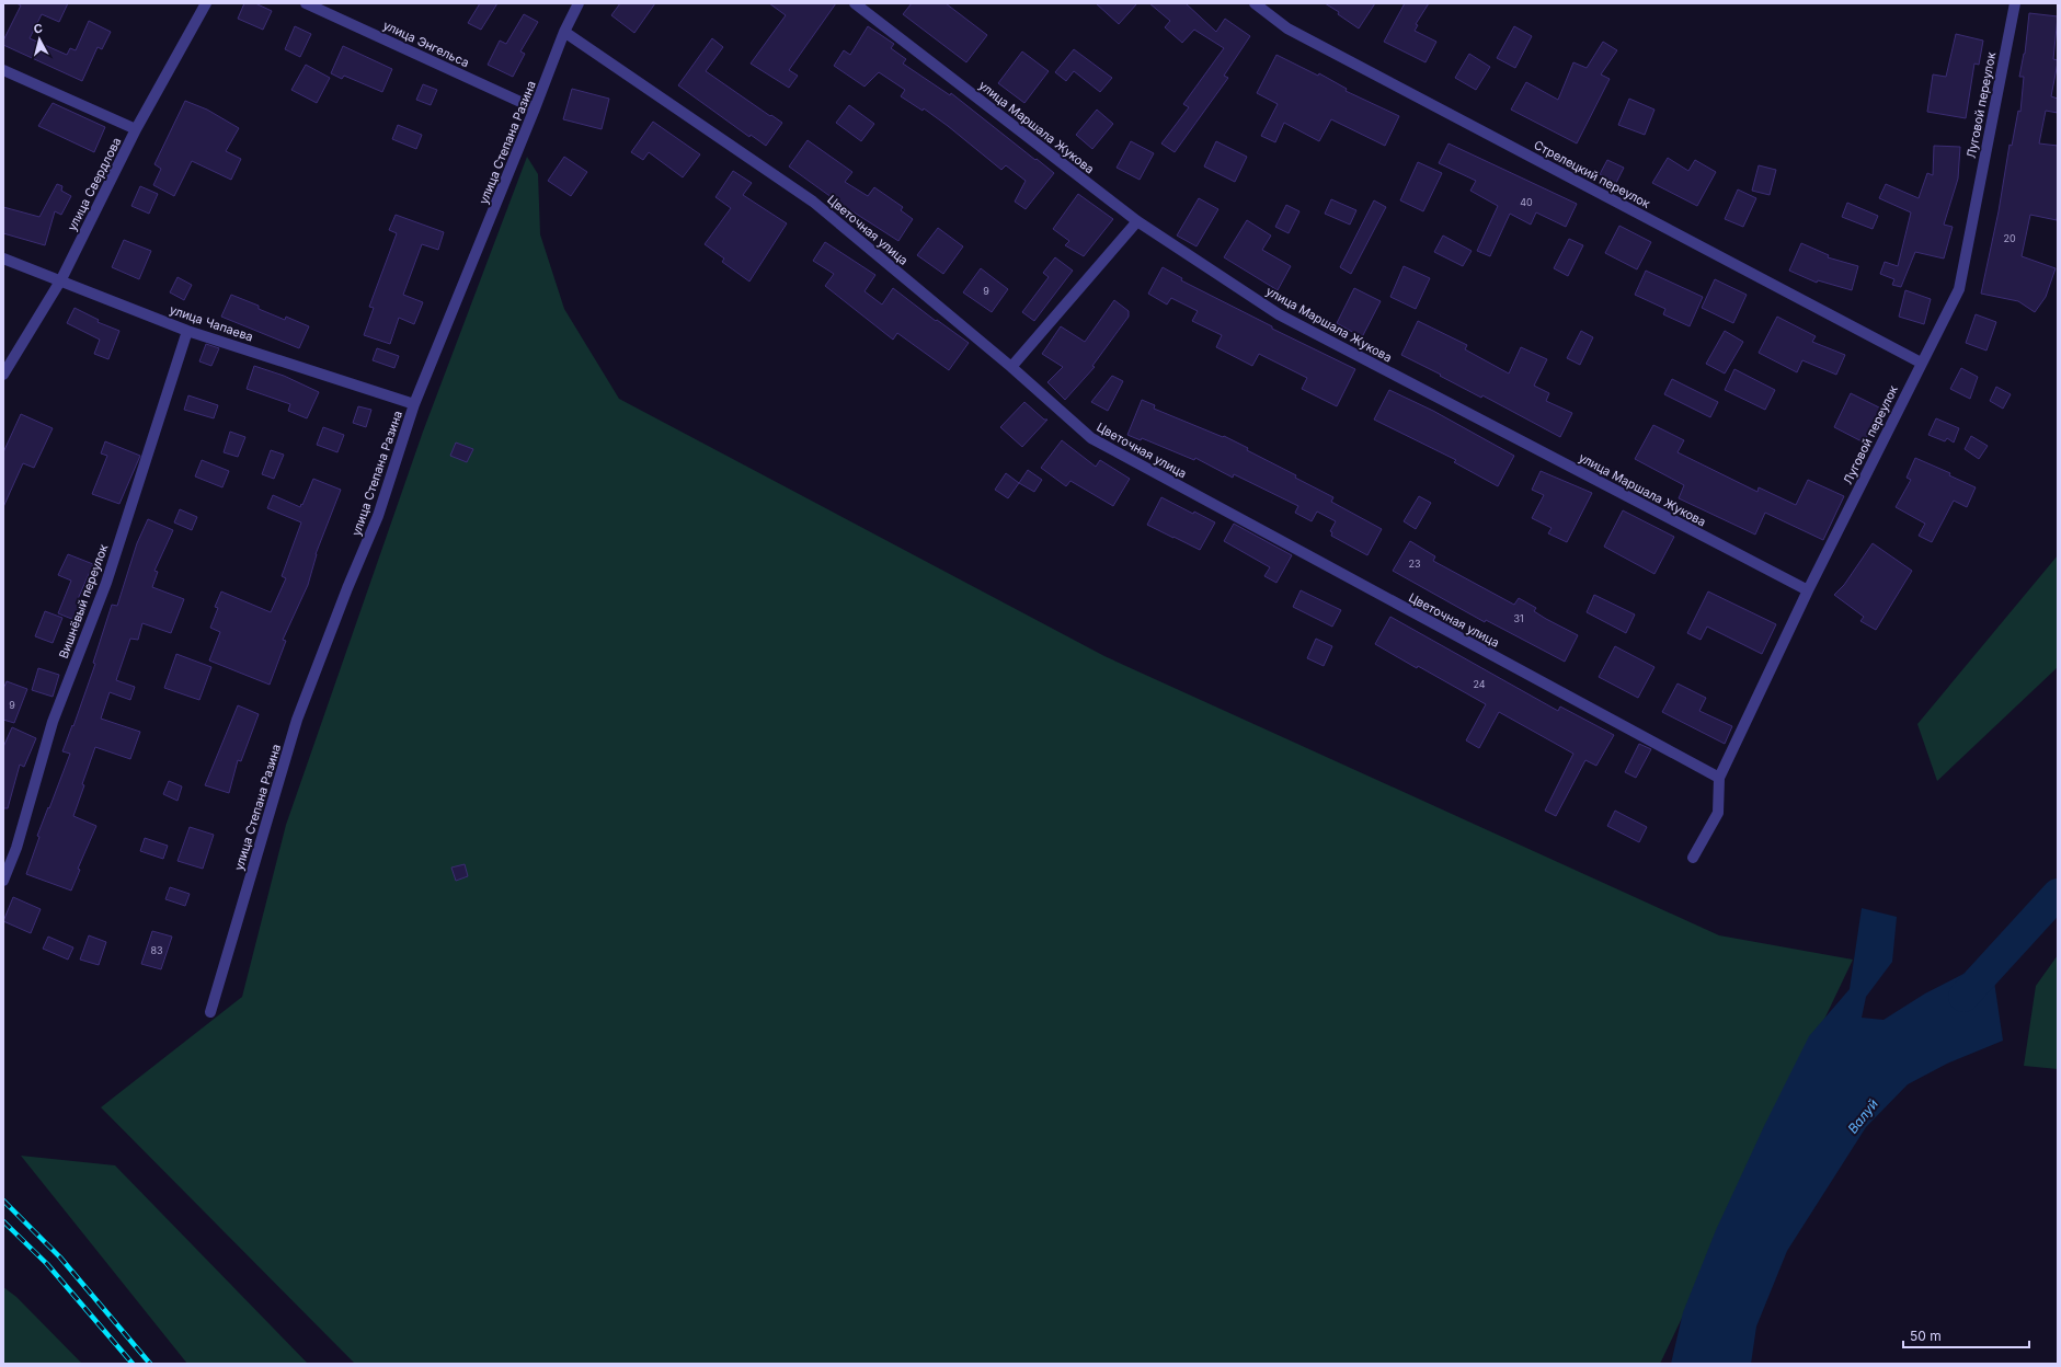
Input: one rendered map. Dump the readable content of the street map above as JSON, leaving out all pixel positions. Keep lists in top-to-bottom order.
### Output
{
  "streets": {
    "street": [
      "улица Энгельса",
      "Луговой переулок",
      "улица Маршала Жукова",
      "улица Степана Разина",
      "Стрелецкий переулок",
      "улица Свердлова",
      "Цветочная улица",
      "улица Чапаева",
      "Вишнёвый переулок"
    ]
  },
  "crossings": [
    ["улица Энгельса", "улица Степана Разина"],
    ["Луговой переулок", "улица Маршала Жукова"],
    ["Луговой переулок", "Стрелецкий переулок"],
    ["Луговой переулок", "Цветочная улица"],
    ["улица Степана Разина", "Цветочная улица"],
    ["улица Степана Разина", "улица Чапаева"],
    ["улица Свердлова", "улица Чапаева"],
    ["улица Чапаева", "Вишнёвый переулок"]
  ],
  "water": ["Валуй"],
  "house_numbers": [
    "40",
    "20",
    "9",
    "23",
    "31",
    "24",
    "9",
    "83"
  ],
  "scale_bar": "50 m",
  "north": "top"
}
